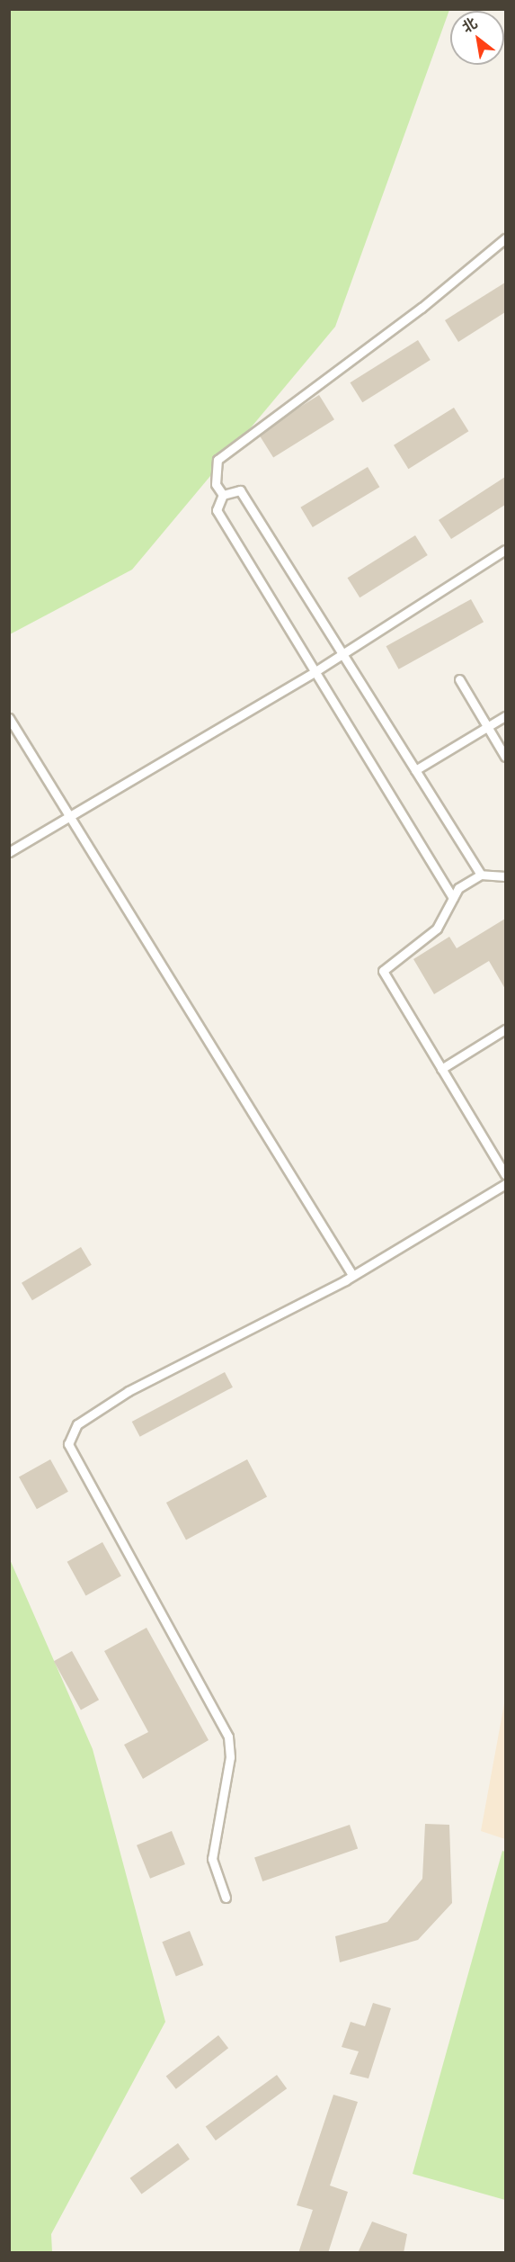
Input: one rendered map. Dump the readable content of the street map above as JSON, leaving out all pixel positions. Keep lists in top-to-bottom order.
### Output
{
  "north": "top left"
}
